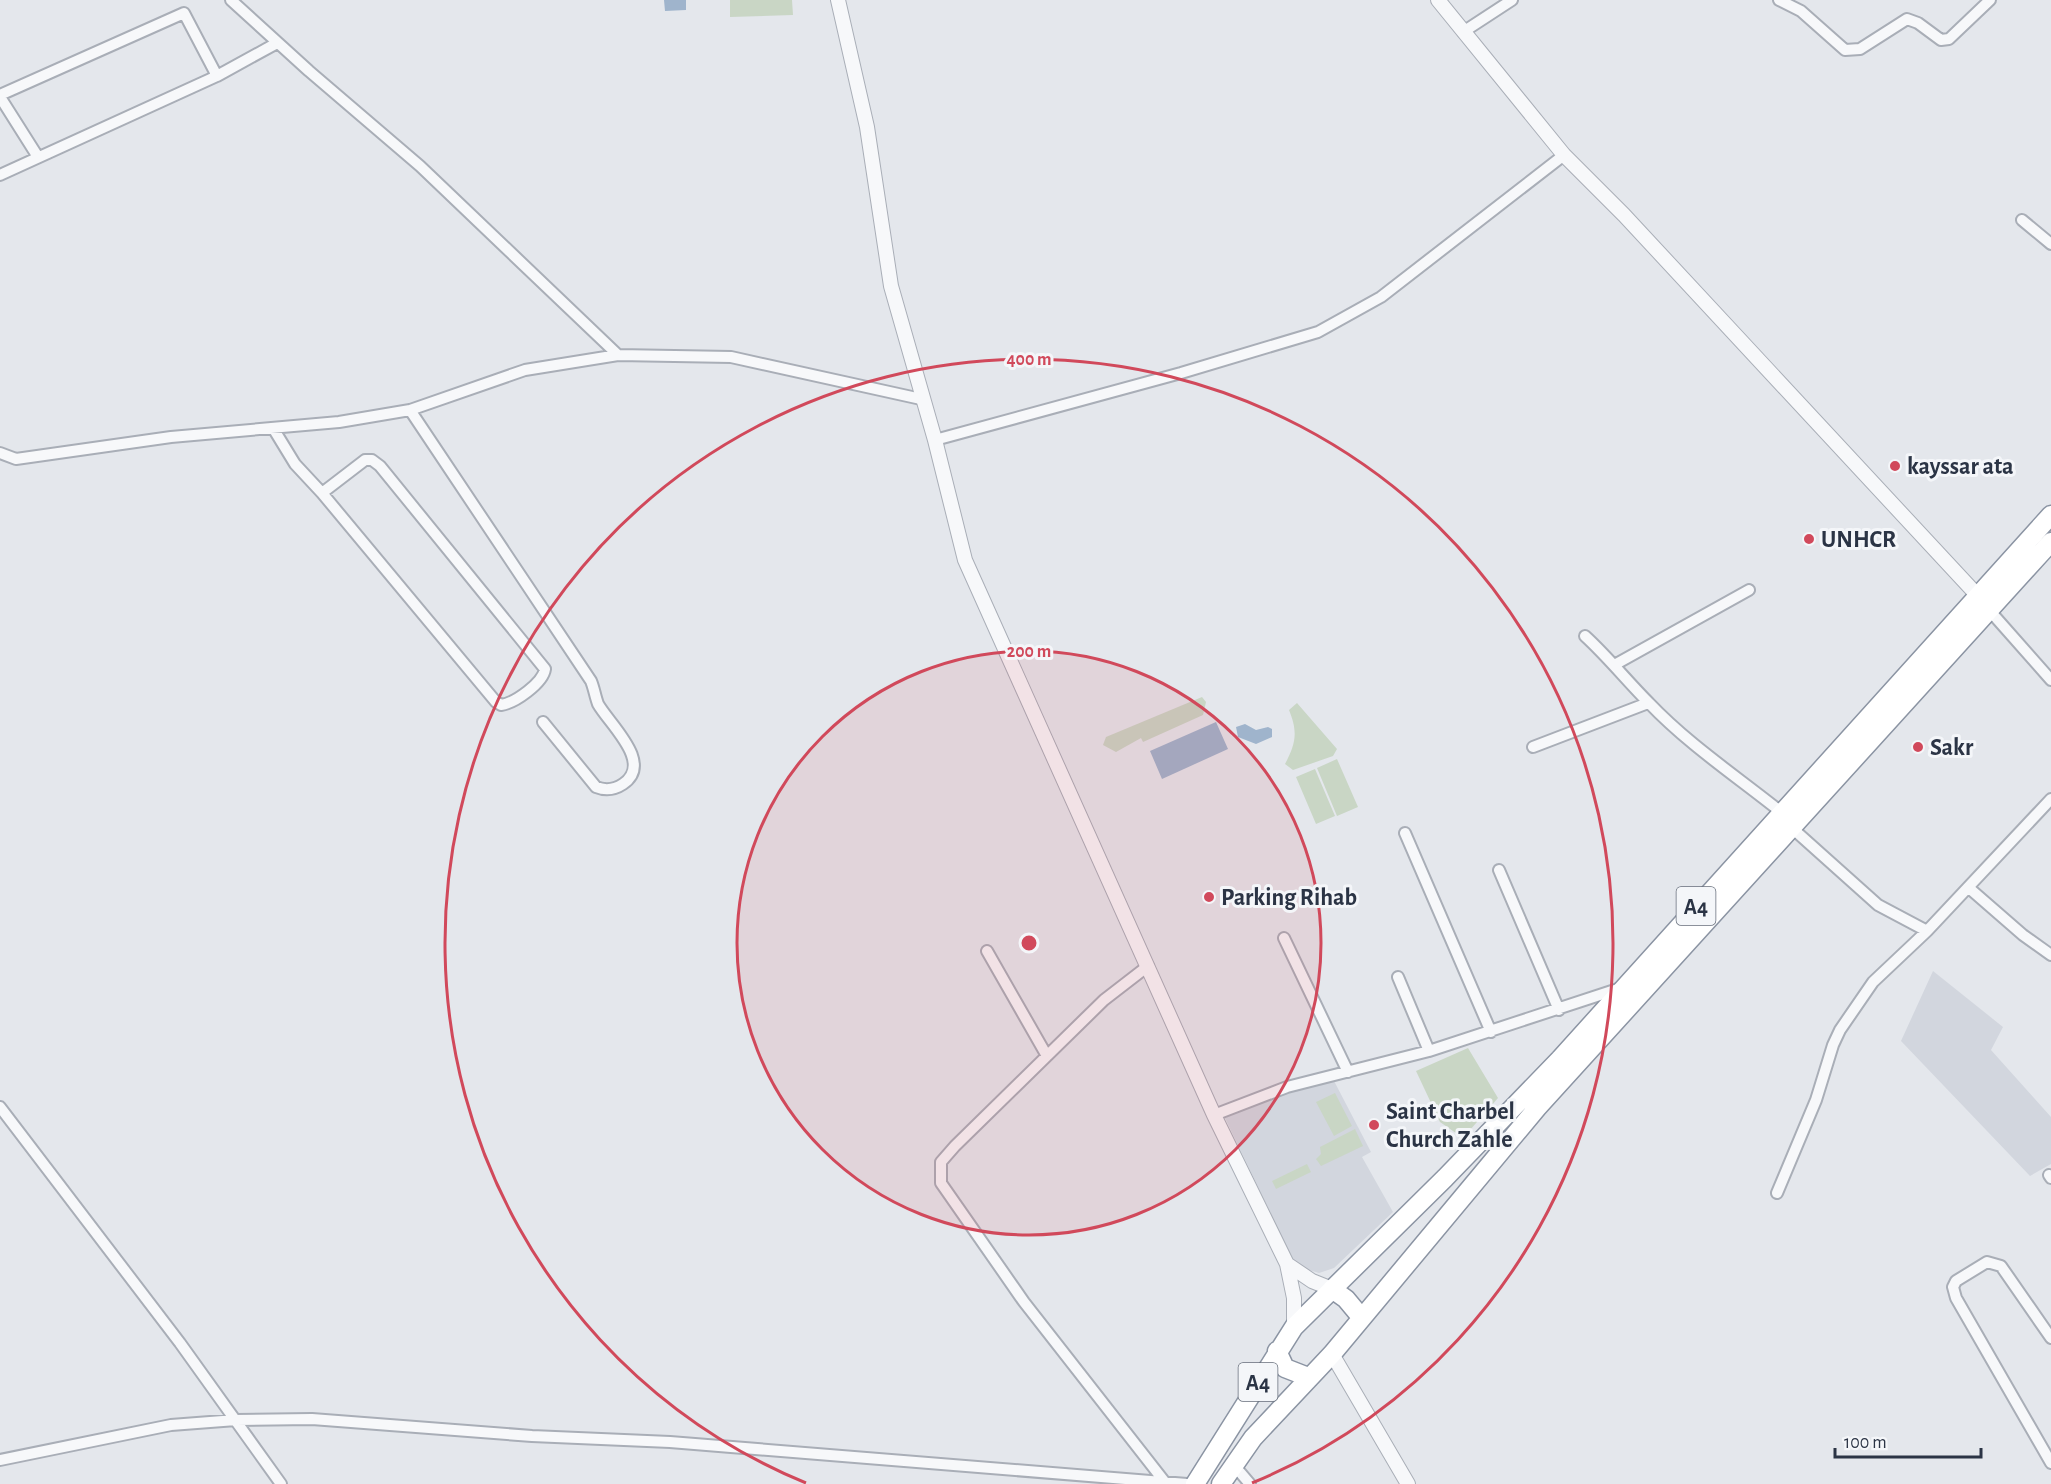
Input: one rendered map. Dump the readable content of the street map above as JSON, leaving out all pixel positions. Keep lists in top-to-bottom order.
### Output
{
  "streets": {
    "highway": ["A4"]
  },
  "places": [
    "kayssar ata",
    "UNHCR",
    "Sakr",
    "Parking Rihab",
    "Saint Charbel Church Zahle"
  ],
  "scale_bar": "100 m",
  "rings": ["400 m", "200 m"]
}
